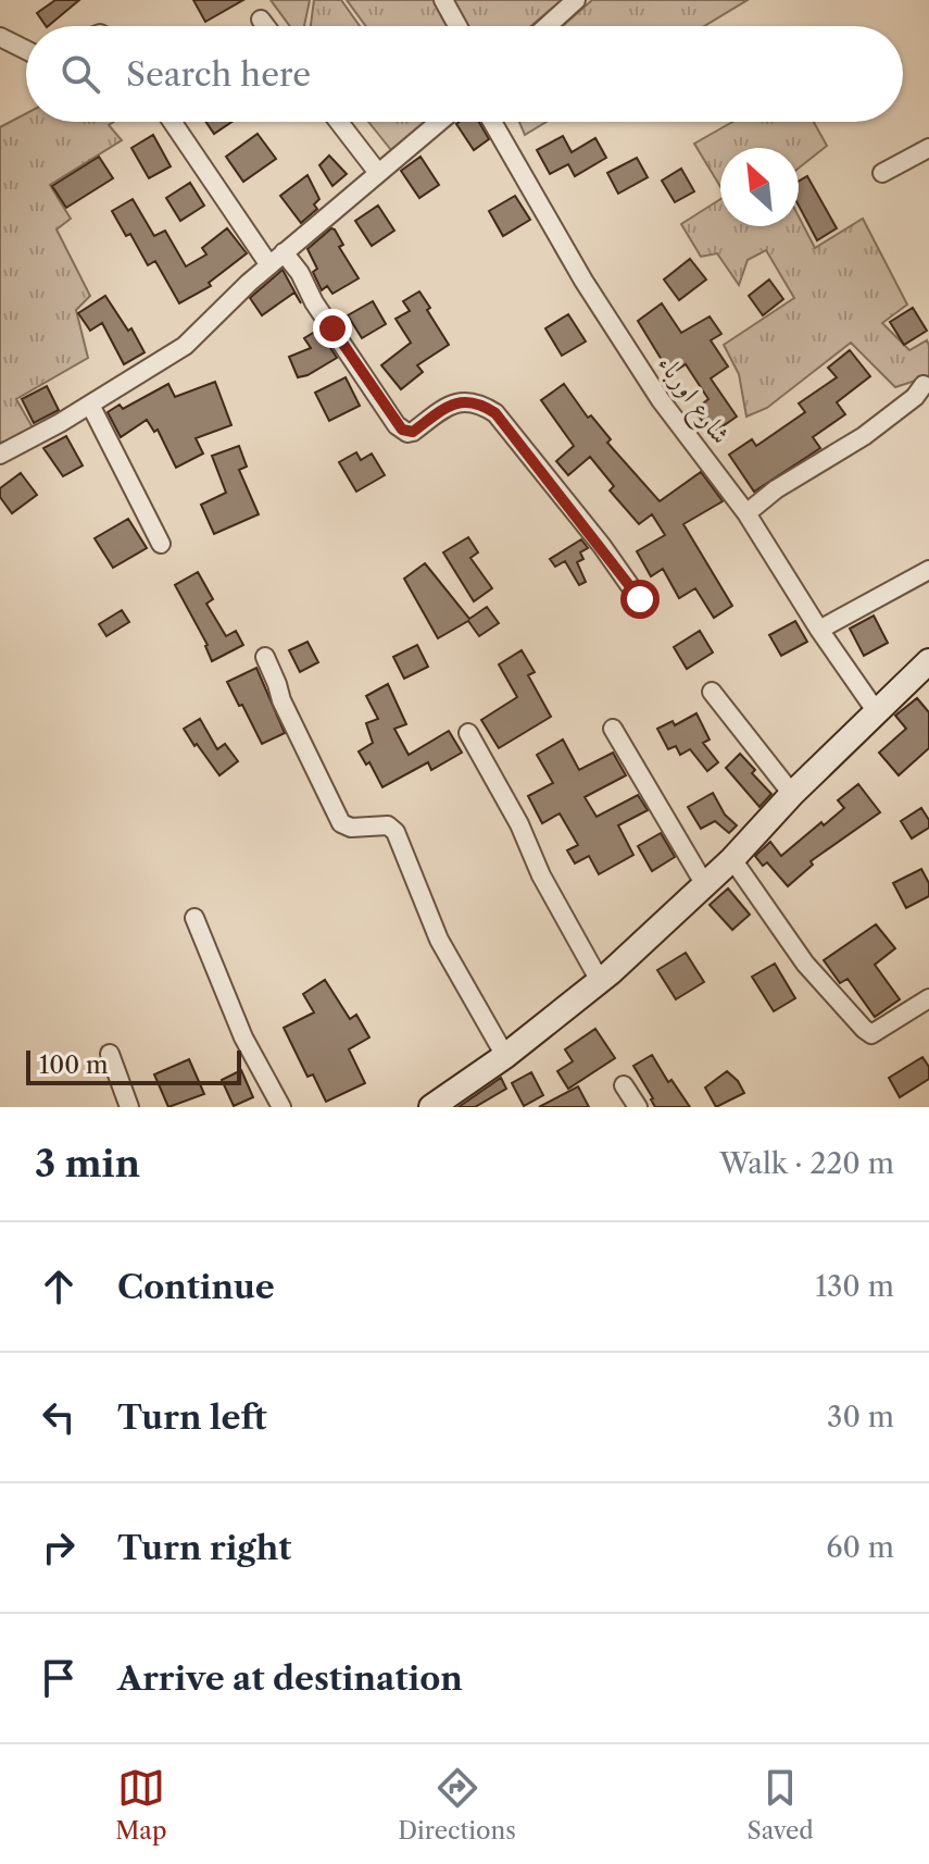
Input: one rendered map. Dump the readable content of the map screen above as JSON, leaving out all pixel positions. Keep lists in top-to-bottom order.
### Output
{
  "streets": {
    "street": ["شارع اورباء"]
  },
  "scale_bar": "100 m",
  "north": "top left",
  "page": {
    "search": "Search here",
    "scale": "100 m",
    "heading": ["3 min", "Walk · 220 m"],
    "list": [
      ["Continue", "130 m"],
      ["Turn left", "30 m"],
      ["Turn right", "60 m"],
      "Arrive at destination"
    ],
    "nav": ["Map", "Directions", "Saved"]
  }
}
